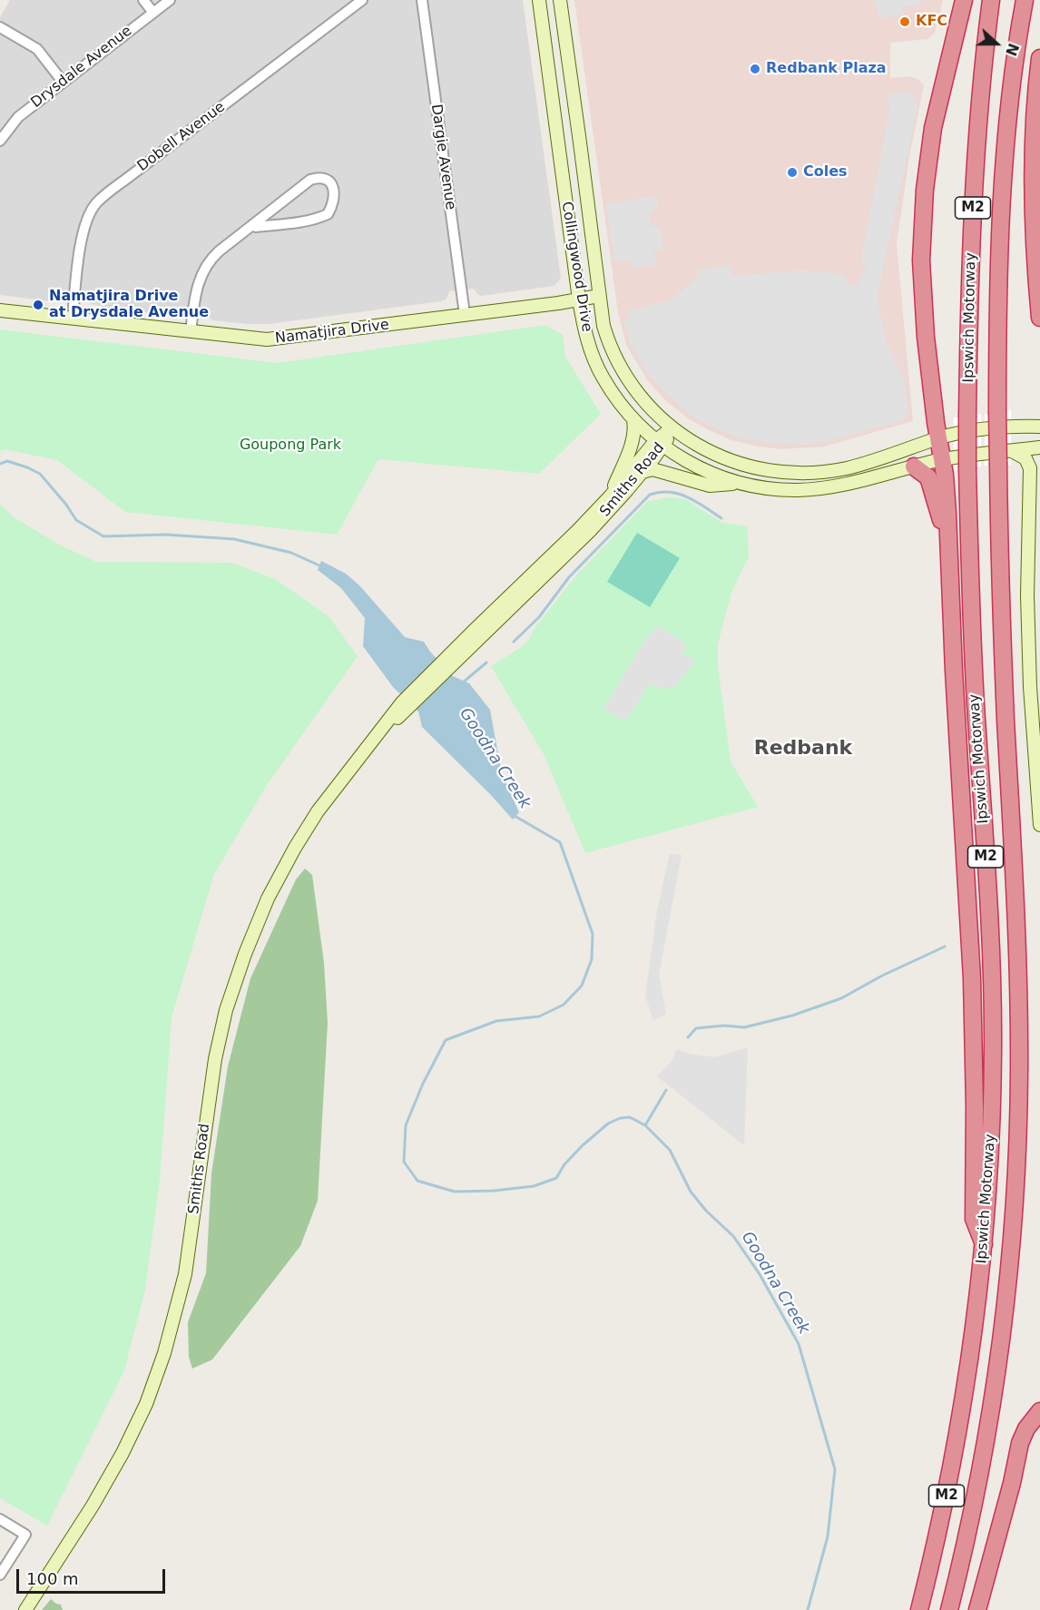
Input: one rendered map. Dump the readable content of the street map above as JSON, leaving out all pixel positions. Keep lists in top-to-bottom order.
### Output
{
  "streets": {
    "highway": ["M2", "Ipswich Motorway"],
    "street": [
      "Drysdale Avenue",
      "Dobell Avenue",
      "Dargie Avenue",
      "Collingwood Drive",
      "Namatjira Drive",
      "Smiths Road"
    ]
  },
  "crossings": [
    ["Dobell Avenue", "Namatjira Drive"],
    ["Dargie Avenue", "Namatjira Drive"],
    ["Collingwood Drive", "Namatjira Drive"],
    ["Collingwood Drive", "Smiths Road"]
  ],
  "districts": ["Redbank"],
  "water": ["Goodna Creek"],
  "parks": ["Goupong Park"],
  "places": [
    "KFC",
    "Redbank Plaza",
    "Coles",
    "Namatjira Drive at Drysdale Avenue"
  ],
  "scale_bar": "100 m",
  "north": "right"
}
